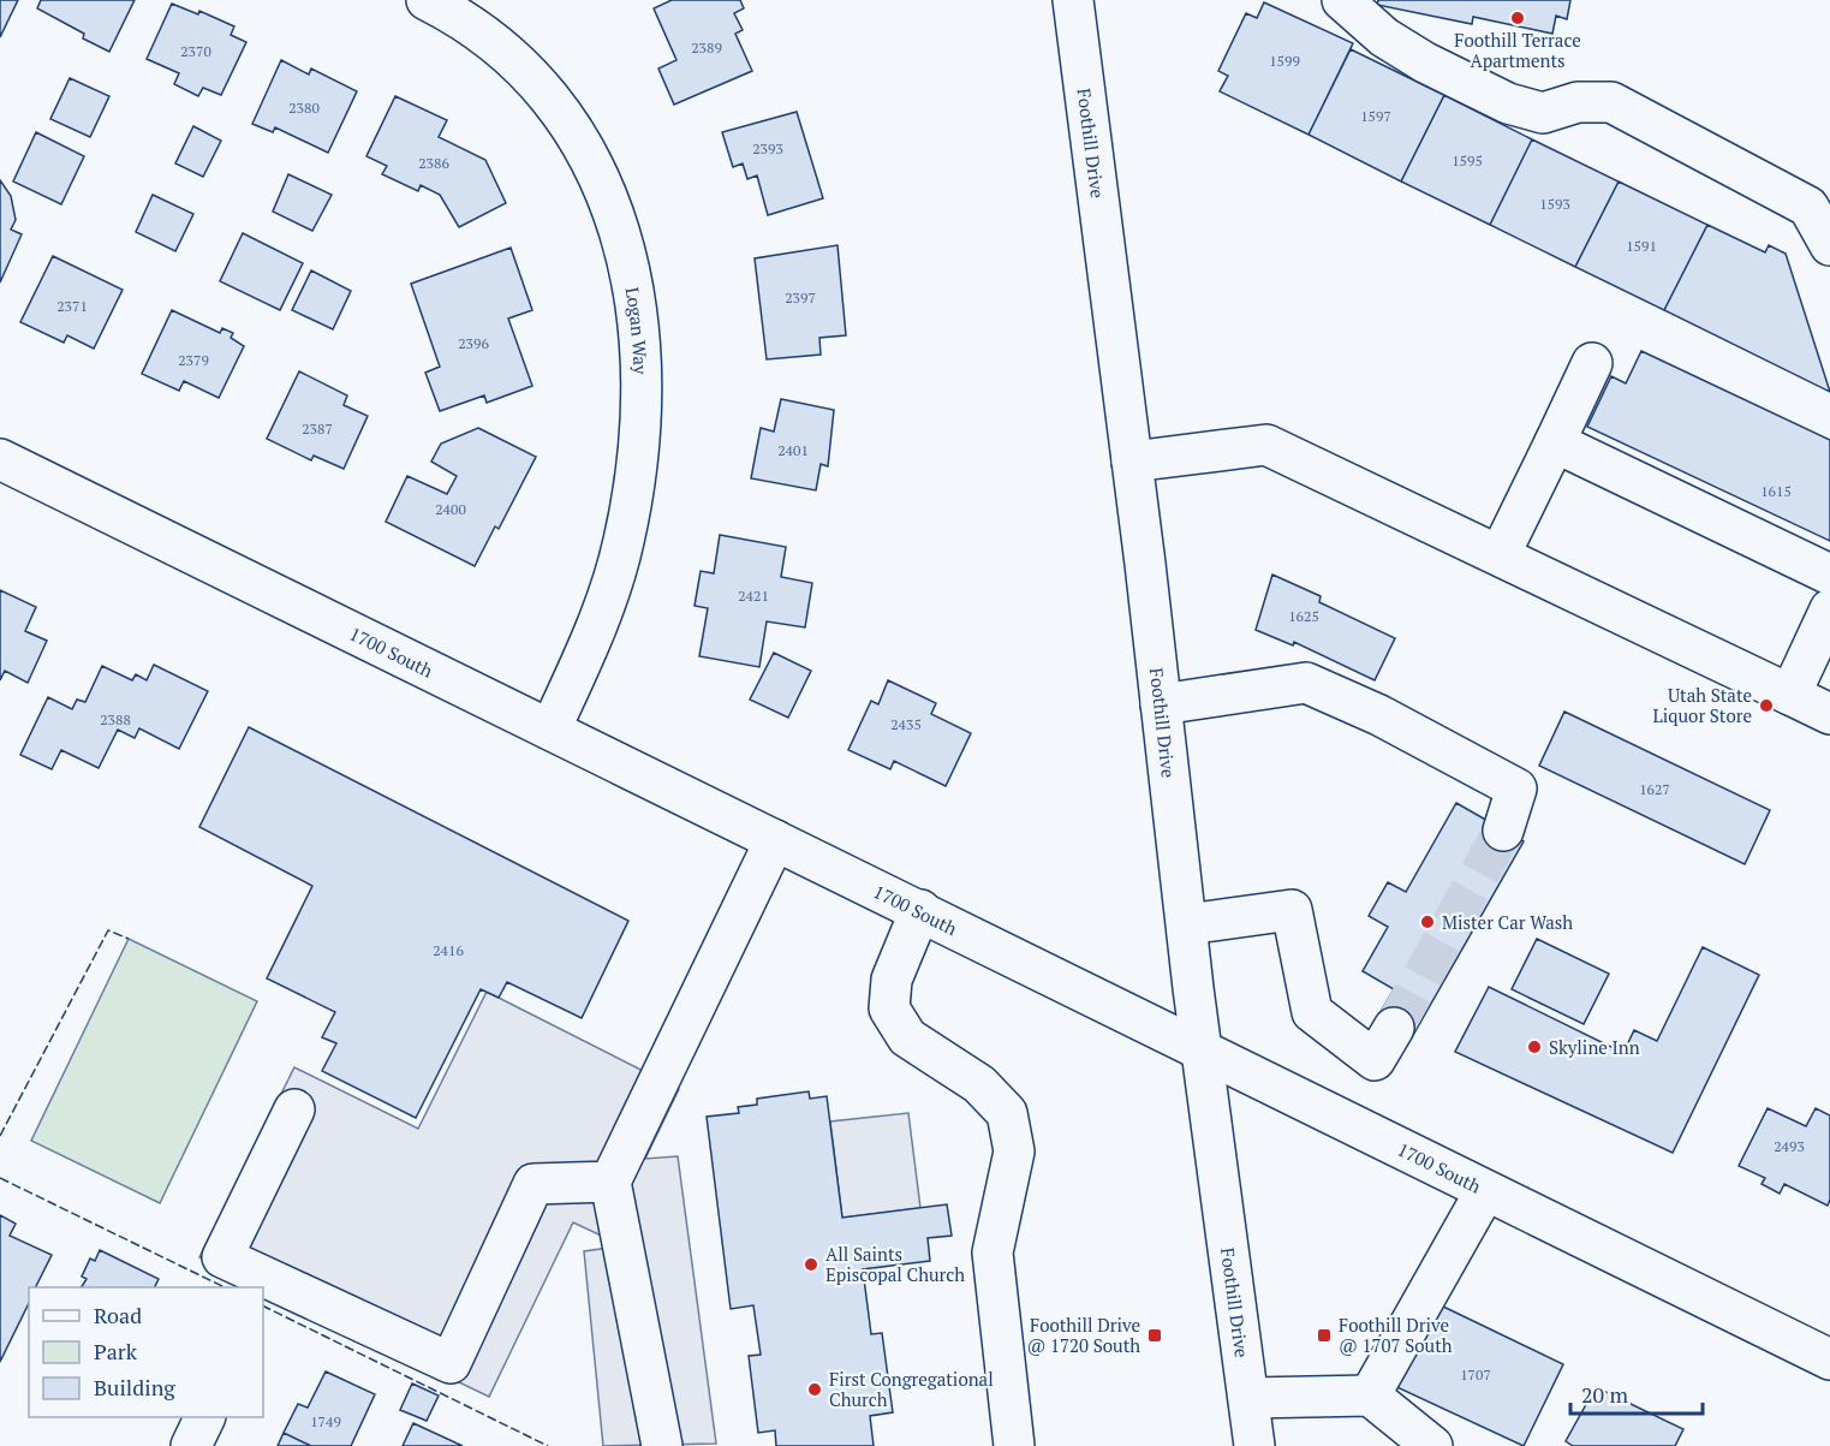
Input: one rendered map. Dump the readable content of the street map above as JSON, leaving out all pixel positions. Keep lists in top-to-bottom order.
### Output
{
  "streets": {
    "street": ["Foothill Drive", "Logan Way", "1700 South"]
  },
  "crossings": [
    ["Foothill Drive", "1700 South"],
    ["Logan Way", "1700 South"]
  ],
  "places": {
    "other": [
      "Foothill Terrace Apartments",
      "Utah State Liquor Store",
      "Mister Car Wash",
      "Skyline Inn",
      "All Saints Episcopal Church",
      "First Congregational Church"
    ],
    "transit": ["Foothill Drive @ 1720 South", "Foothill Drive @ 1707 South"]
  },
  "house_numbers": [
    "2389",
    "2370",
    "1599",
    "2380",
    "1597",
    "2393",
    "1595",
    "2386",
    "1593",
    "1591",
    "2397",
    "2371",
    "2396",
    "2379",
    "2387",
    "2401",
    "1615",
    "2400",
    "2421",
    "1625",
    "2388",
    "2435",
    "1627",
    "2416",
    "2493",
    "1707",
    "1749"
  ],
  "legend": ["Road", "Park", "Building"],
  "scale_bar": "20 m"
}
